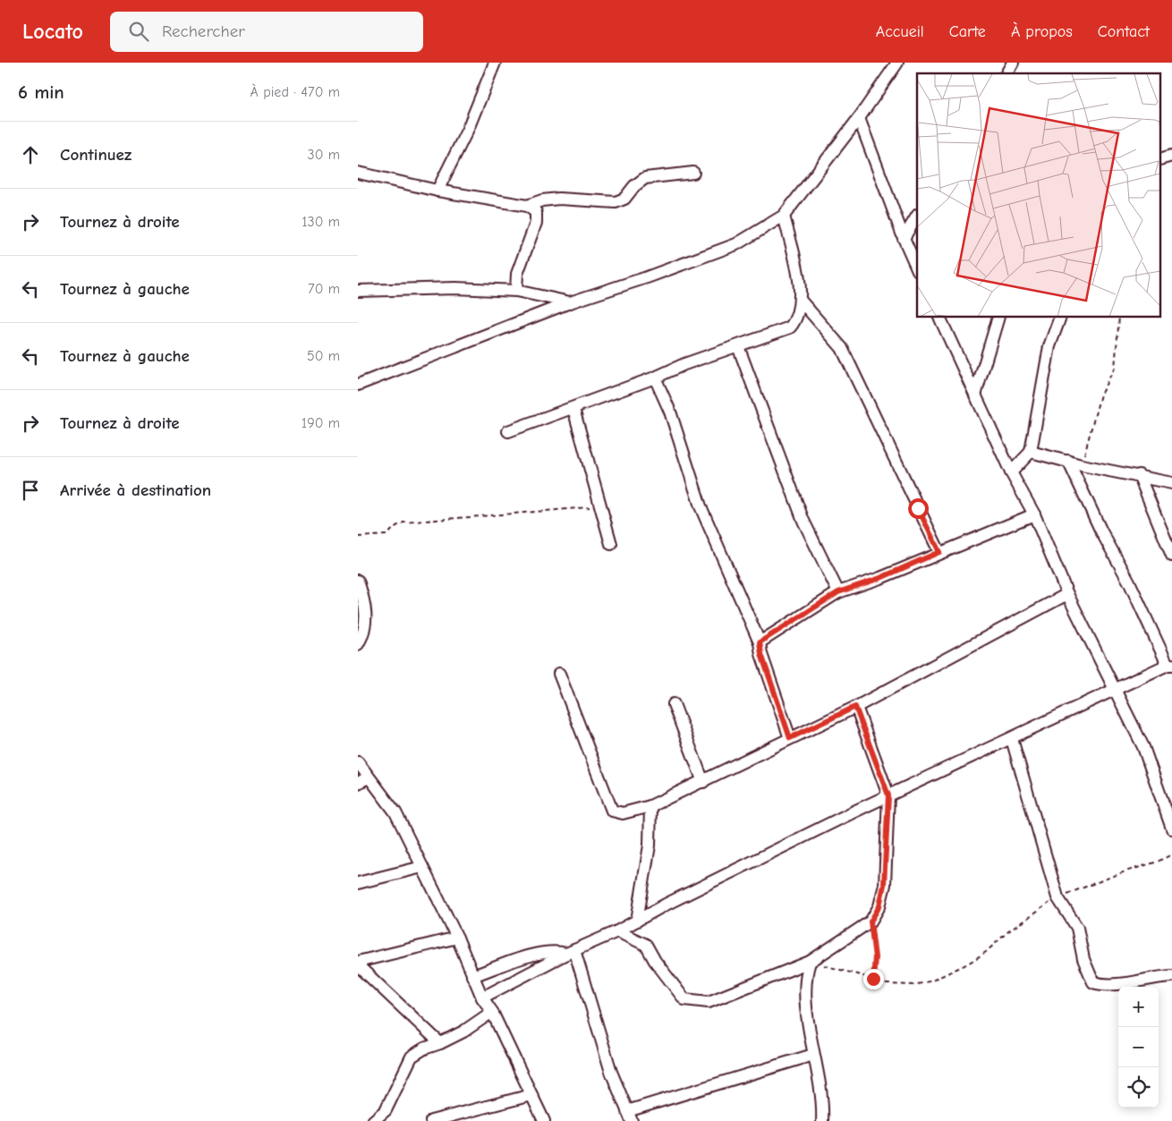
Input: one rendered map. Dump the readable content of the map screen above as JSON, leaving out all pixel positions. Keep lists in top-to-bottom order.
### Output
{
  "page": {
    "header": "Locato",
    "search": "Rechercher",
    "nav": [
      "Accueil",
      "Carte",
      "À propos",
      "Contact"
    ],
    "heading": ["6 min", "À pied · 470 m"],
    "list": [
      ["Continuez", "30 m"],
      ["Tournez à droite", "130 m"],
      ["Tournez à gauche", "70 m"],
      ["Tournez à gauche", "50 m"],
      ["Tournez à droite", "190 m"],
      "Arrivée à destination"
    ],
    "map_buttons": ["+", "−"]
  }
}
